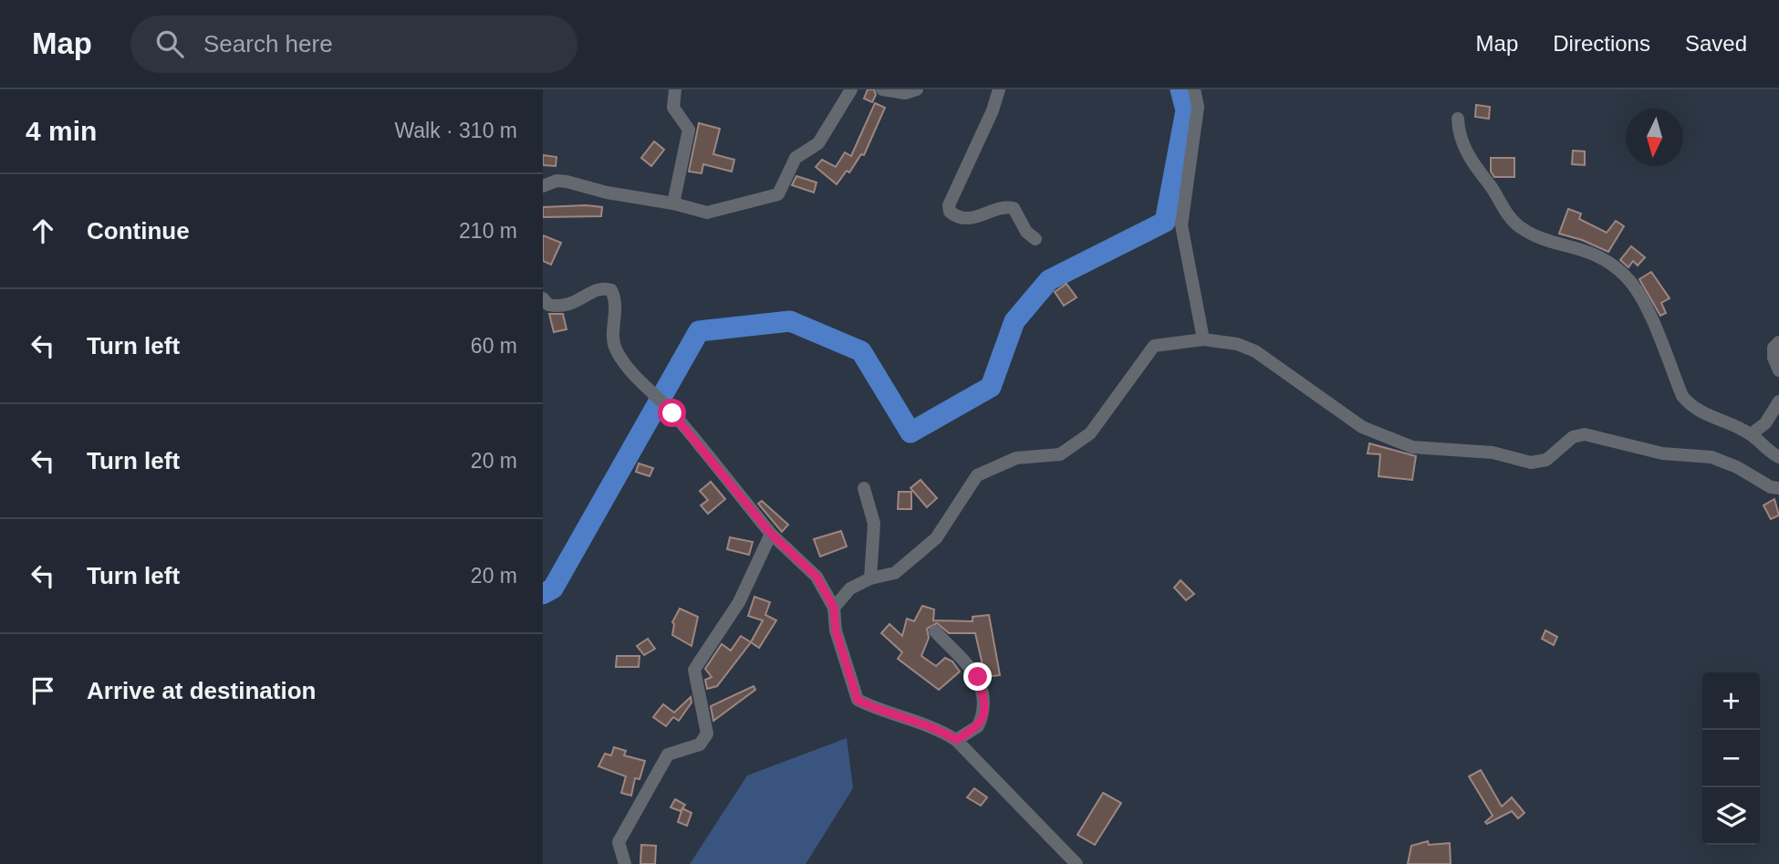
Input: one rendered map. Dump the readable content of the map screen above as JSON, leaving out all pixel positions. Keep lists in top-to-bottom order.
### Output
{
  "north": "bottom",
  "page": {
    "header": "Map",
    "search": "Search here",
    "nav": ["Map", "Directions", "Saved"],
    "heading": ["4 min", "Walk · 310 m"],
    "list": [
      ["Continue", "210 m"],
      ["Turn left", "60 m"],
      ["Turn left", "20 m"],
      ["Turn left", "20 m"],
      "Arrive at destination"
    ],
    "map_buttons": ["+", "−"]
  }
}
